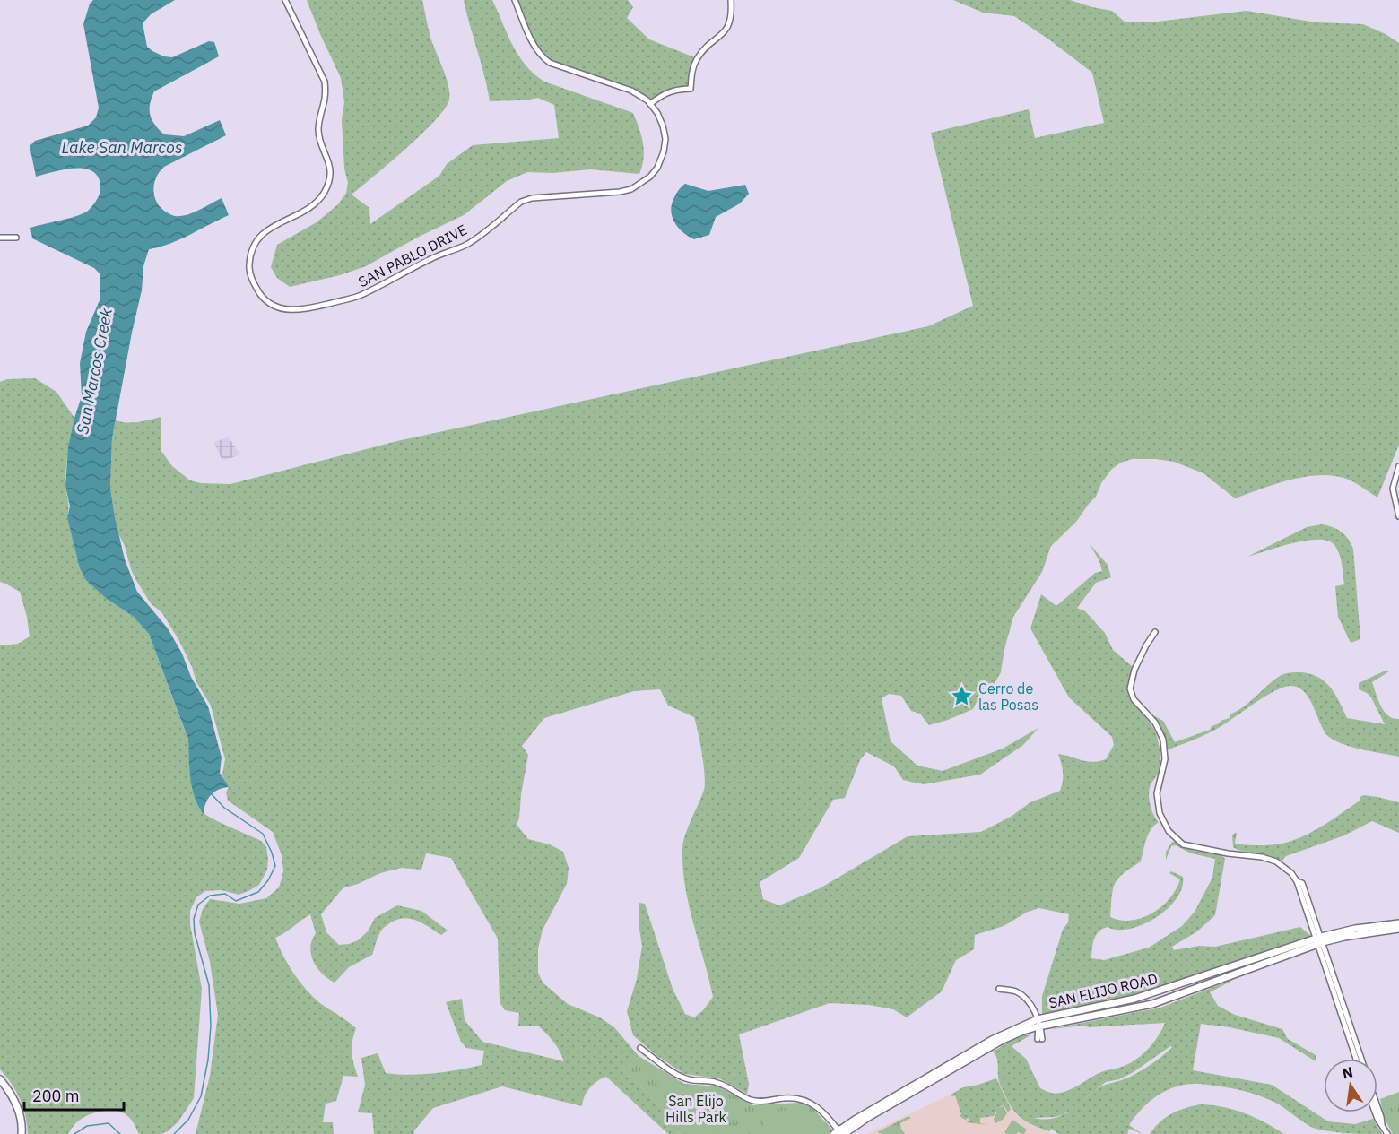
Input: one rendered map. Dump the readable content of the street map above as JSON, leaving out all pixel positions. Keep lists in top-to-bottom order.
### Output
{
  "streets": {
    "main road": ["SAN ELIJO ROAD"],
    "street": ["SAN PABLO DRIVE"]
  },
  "water": ["Lake San Marcos", "San Marcos Creek"],
  "parks": ["San Elijo Hills Park"],
  "places": {
    "place": ["Cerro de las Posas"]
  },
  "scale_bar": "200 m",
  "north": "top"
}
